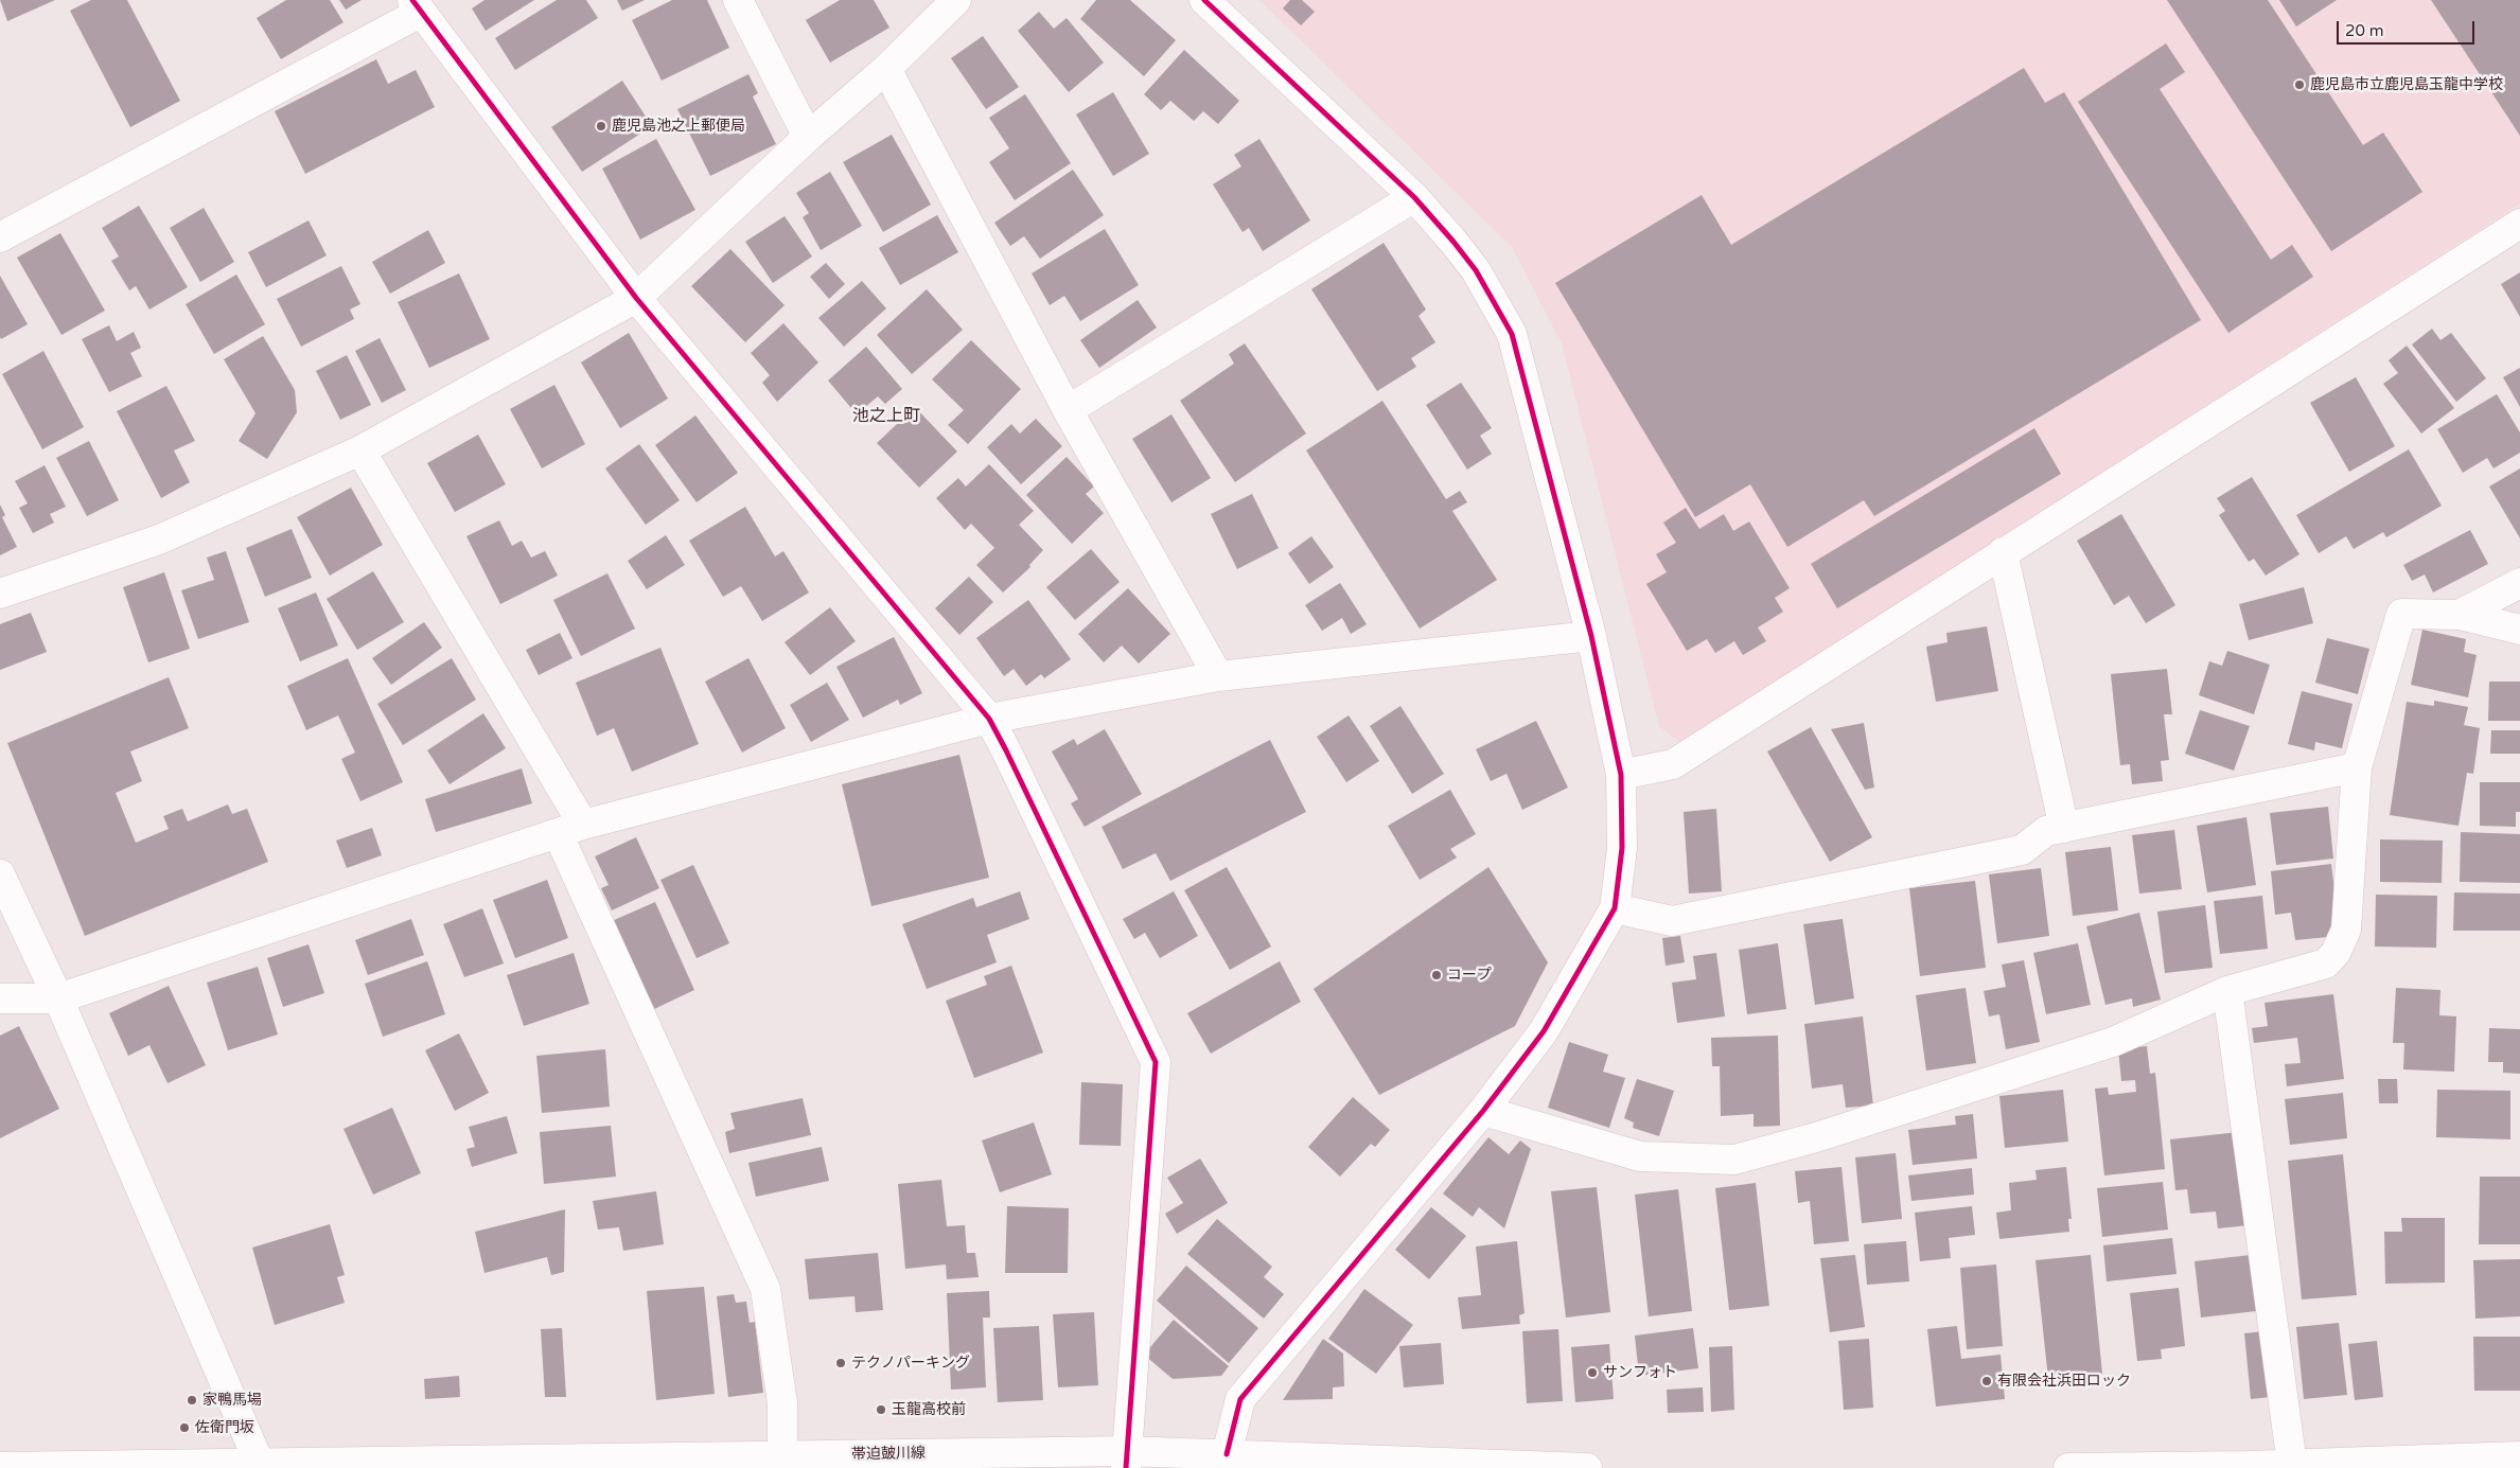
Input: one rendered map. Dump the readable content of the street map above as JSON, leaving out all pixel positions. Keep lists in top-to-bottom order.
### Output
{
  "streets": {
    "street": ["帯迫皷川線"]
  },
  "districts": ["池之上町"],
  "places": [
    "鹿児島市立鹿児島玉龍中学校",
    "鹿児島池之上郵便局",
    "コープ",
    "テクノパーキング",
    "サンフォト",
    "有限会社浜田ロック",
    "家鴨馬場",
    "玉龍高校前",
    "佐衛門坂"
  ],
  "scale_bar": "20 m"
}
